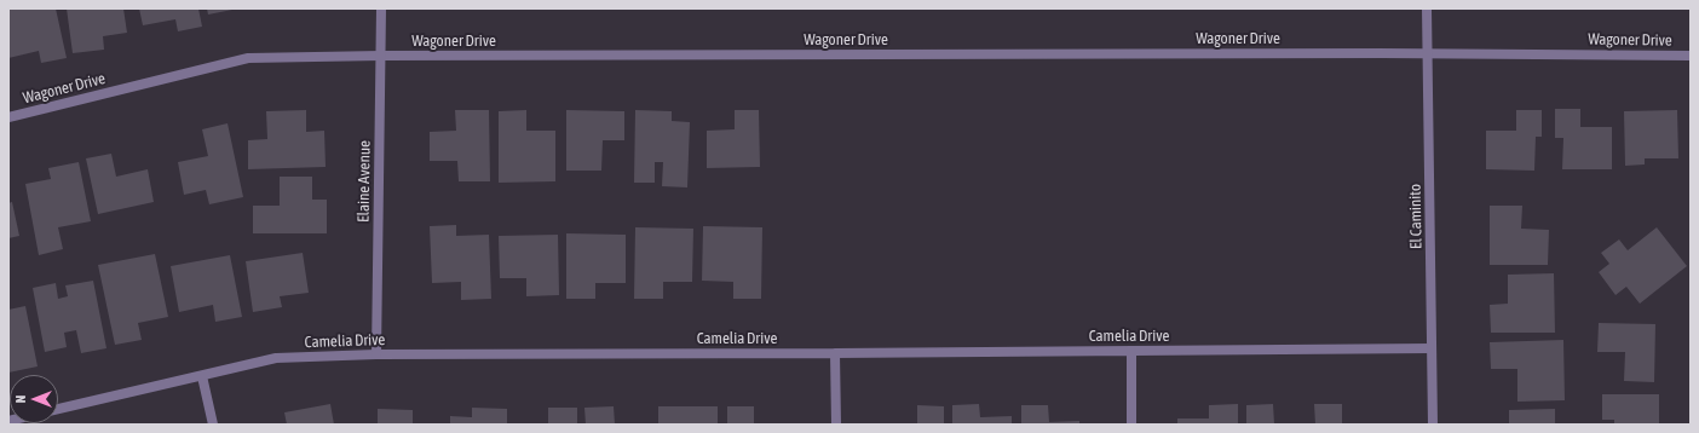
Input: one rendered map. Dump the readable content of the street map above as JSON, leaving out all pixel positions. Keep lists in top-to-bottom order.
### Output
{
  "streets": {
    "street": [
      "Wagoner Drive",
      "Elaine Avenue",
      "El Caminito",
      "Camelia Drive"
    ]
  },
  "crossings": [
    ["Wagoner Drive", "Elaine Avenue"],
    ["Wagoner Drive", "El Caminito"],
    ["Elaine Avenue", "Camelia Drive"],
    ["El Caminito", "Camelia Drive"]
  ],
  "north": "left"
}
